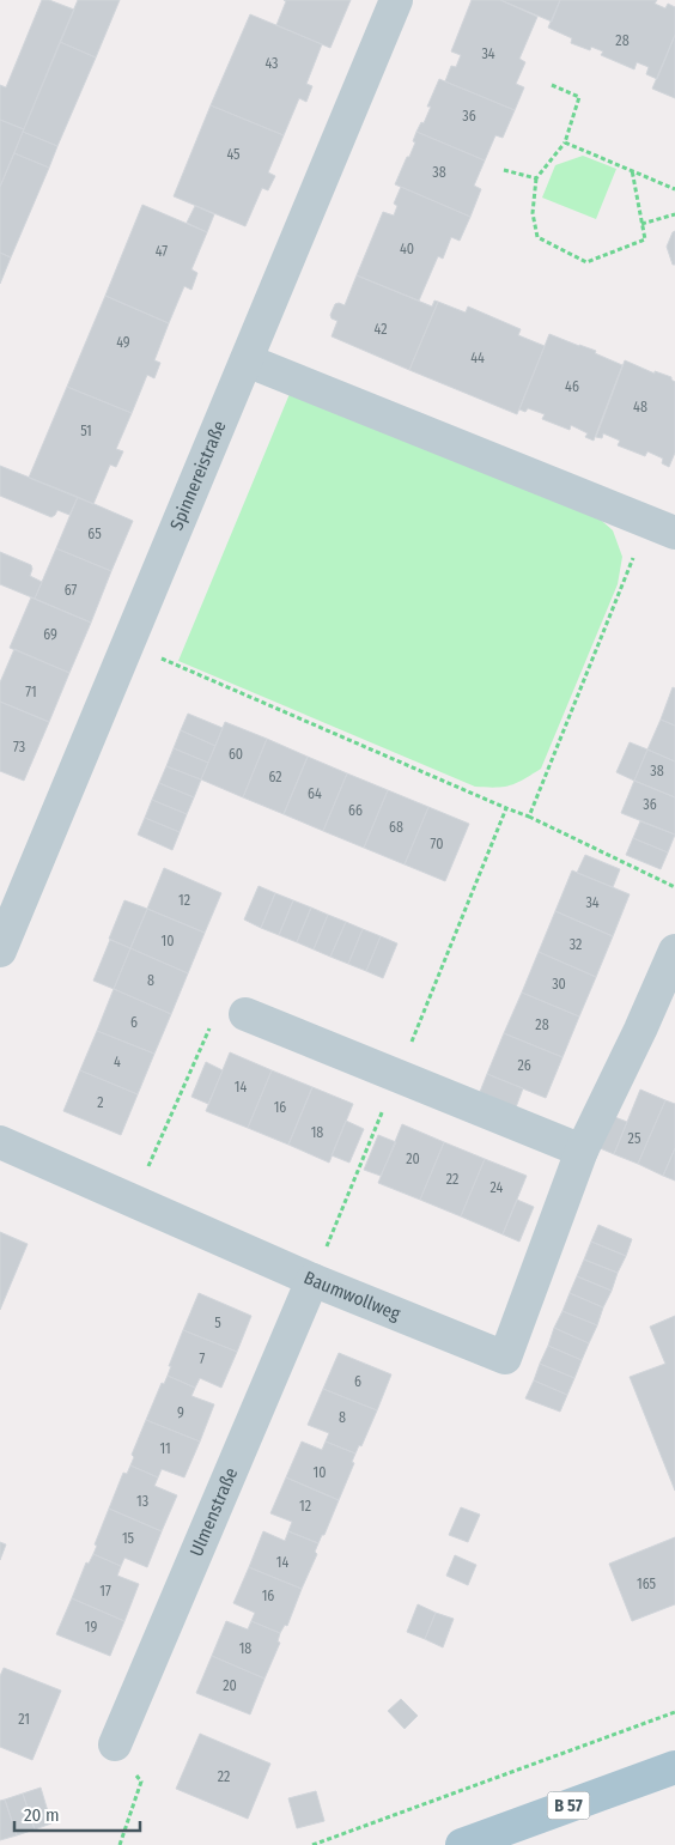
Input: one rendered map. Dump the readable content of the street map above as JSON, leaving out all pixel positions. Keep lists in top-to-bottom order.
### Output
{
  "streets": {
    "main road": ["B 57"],
    "street": ["Spinnereistraße", "Baumwollweg", "Ulmenstraße"]
  },
  "crossings": [
    ["Baumwollweg", "Ulmenstraße"]
  ],
  "house_numbers": [
    "28",
    "34",
    "43",
    "36",
    "45",
    "38",
    "40",
    "47",
    "42",
    "49",
    "44",
    "46",
    "48",
    "51",
    "65",
    "67",
    "69",
    "71",
    "73",
    "60",
    "38",
    "62",
    "64",
    "36",
    "66",
    "68",
    "70",
    "12",
    "34",
    "10",
    "32",
    "8",
    "30",
    "6",
    "28",
    "4",
    "26",
    "14",
    "2",
    "16",
    "18",
    "25",
    "20",
    "22",
    "24",
    "5",
    "7",
    "6",
    "9",
    "8",
    "11",
    "10",
    "13",
    "12",
    "15",
    "14",
    "165",
    "17",
    "16",
    "19",
    "18",
    "20",
    "21",
    "22"
  ],
  "scale_bar": "20 m"
}
